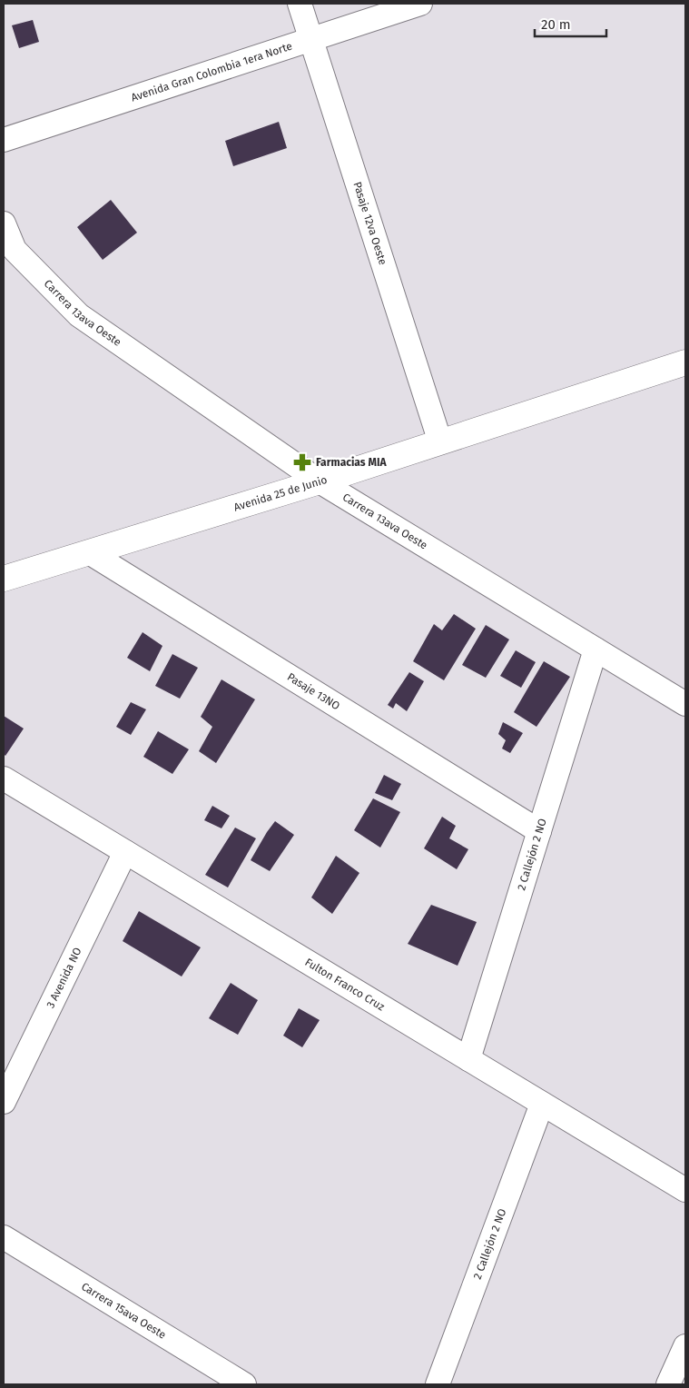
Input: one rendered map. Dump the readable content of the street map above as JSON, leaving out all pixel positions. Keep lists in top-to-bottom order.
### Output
{
  "streets": {
    "street": [
      "Avenida Gran Colombia 1era Norte",
      "Pasaje 12va Oeste",
      "Carrera 13ava Oeste",
      "Avenida 25 de Junio",
      "Pasaje 13NO",
      "2 Callejón 2 NO",
      "3 Avenida NO",
      "Fulton Franco Cruz",
      "Carrera 15ava Oeste"
    ]
  },
  "crossings": [
    ["Avenida Gran Colombia 1era Norte", "Pasaje 12va Oeste"],
    ["Pasaje 12va Oeste", "Avenida 25 de Junio"],
    ["Carrera 13ava Oeste", "Avenida 25 de Junio"],
    ["Carrera 13ava Oeste", "2 Callejón 2 NO"],
    ["Avenida 25 de Junio", "Pasaje 13NO"],
    ["Pasaje 13NO", "2 Callejón 2 NO"],
    ["2 Callejón 2 NO", "Fulton Franco Cruz"],
    ["3 Avenida NO", "Fulton Franco Cruz"]
  ],
  "places": {
    "pharmacy": ["Farmacias MIA"]
  },
  "scale_bar": "20 m"
}
